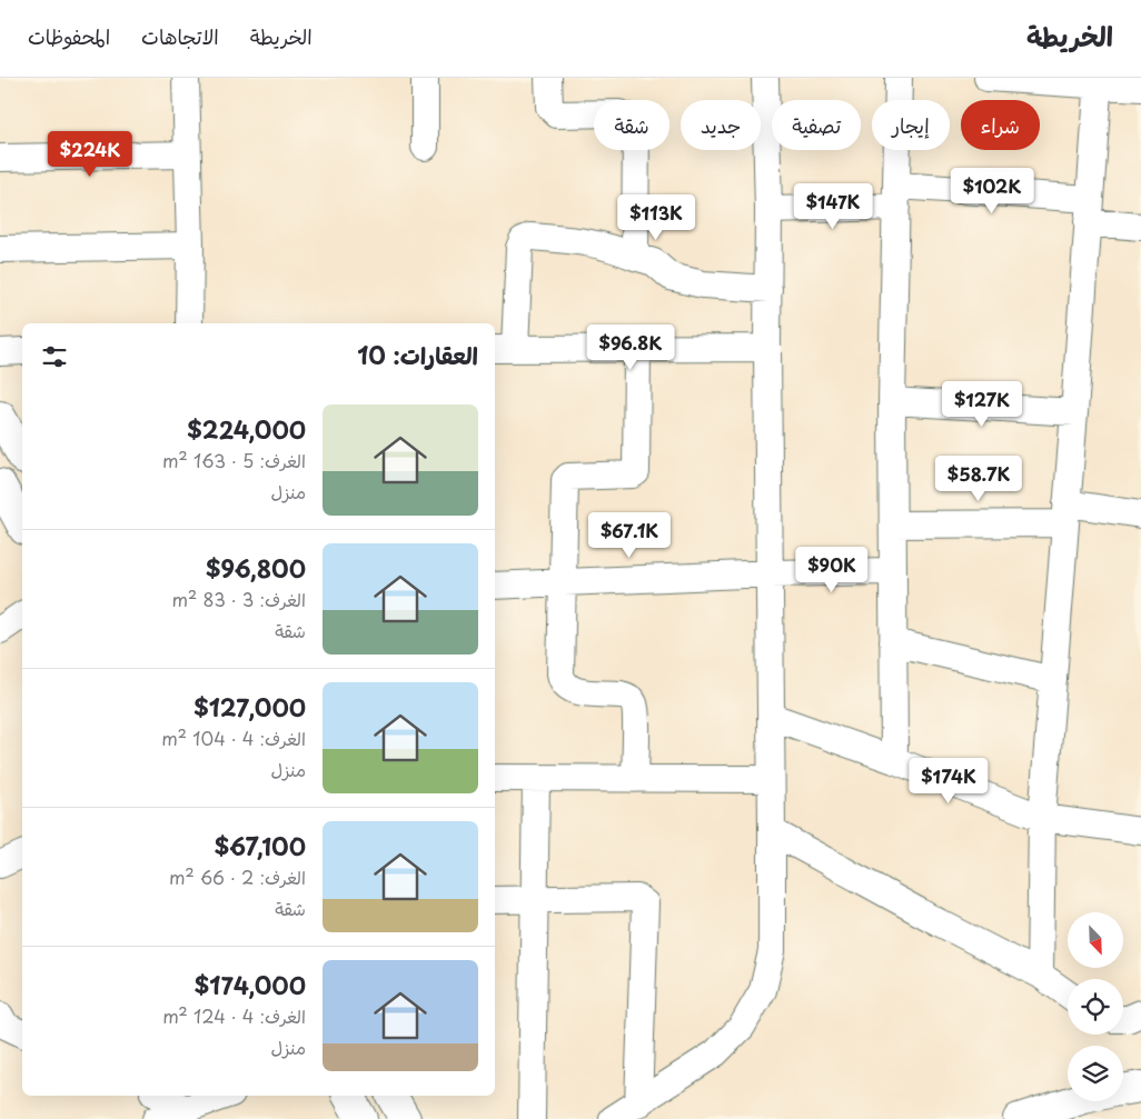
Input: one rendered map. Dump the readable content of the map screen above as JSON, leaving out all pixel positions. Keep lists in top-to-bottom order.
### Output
{
  "north": "bottom right",
  "page": {
    "header": "الخريطة",
    "nav": ["الخريطة", "الاتجاهات", "المحفوظات"],
    "chip": [
      "شراء",
      "إيجار",
      "تصفية",
      "جديد",
      "شقة"
    ],
    "price": [
      "$224K",
      "$102K",
      "$147K",
      "$113K",
      "$96.8K",
      "$127K",
      "$58.7K",
      "$67.1K",
      "$90K",
      "$174K"
    ],
    "heading": "العقارات: 10",
    "list": [
      {
        "name": "$224,000",
        "note": "الغرف: 5 · 163 m² · منزل"
      },
      {
        "name": "$96,800",
        "note": "الغرف: 3 · 83 m² · شقة"
      },
      {
        "name": "$127,000",
        "note": "الغرف: 4 · 104 m² · منزل"
      },
      {
        "name": "$67,100",
        "note": "الغرف: 2 · 66 m² · شقة"
      },
      {
        "name": "$174,000",
        "note": "الغرف: 4 · 124 m² · منزل"
      }
    ]
  }
}
